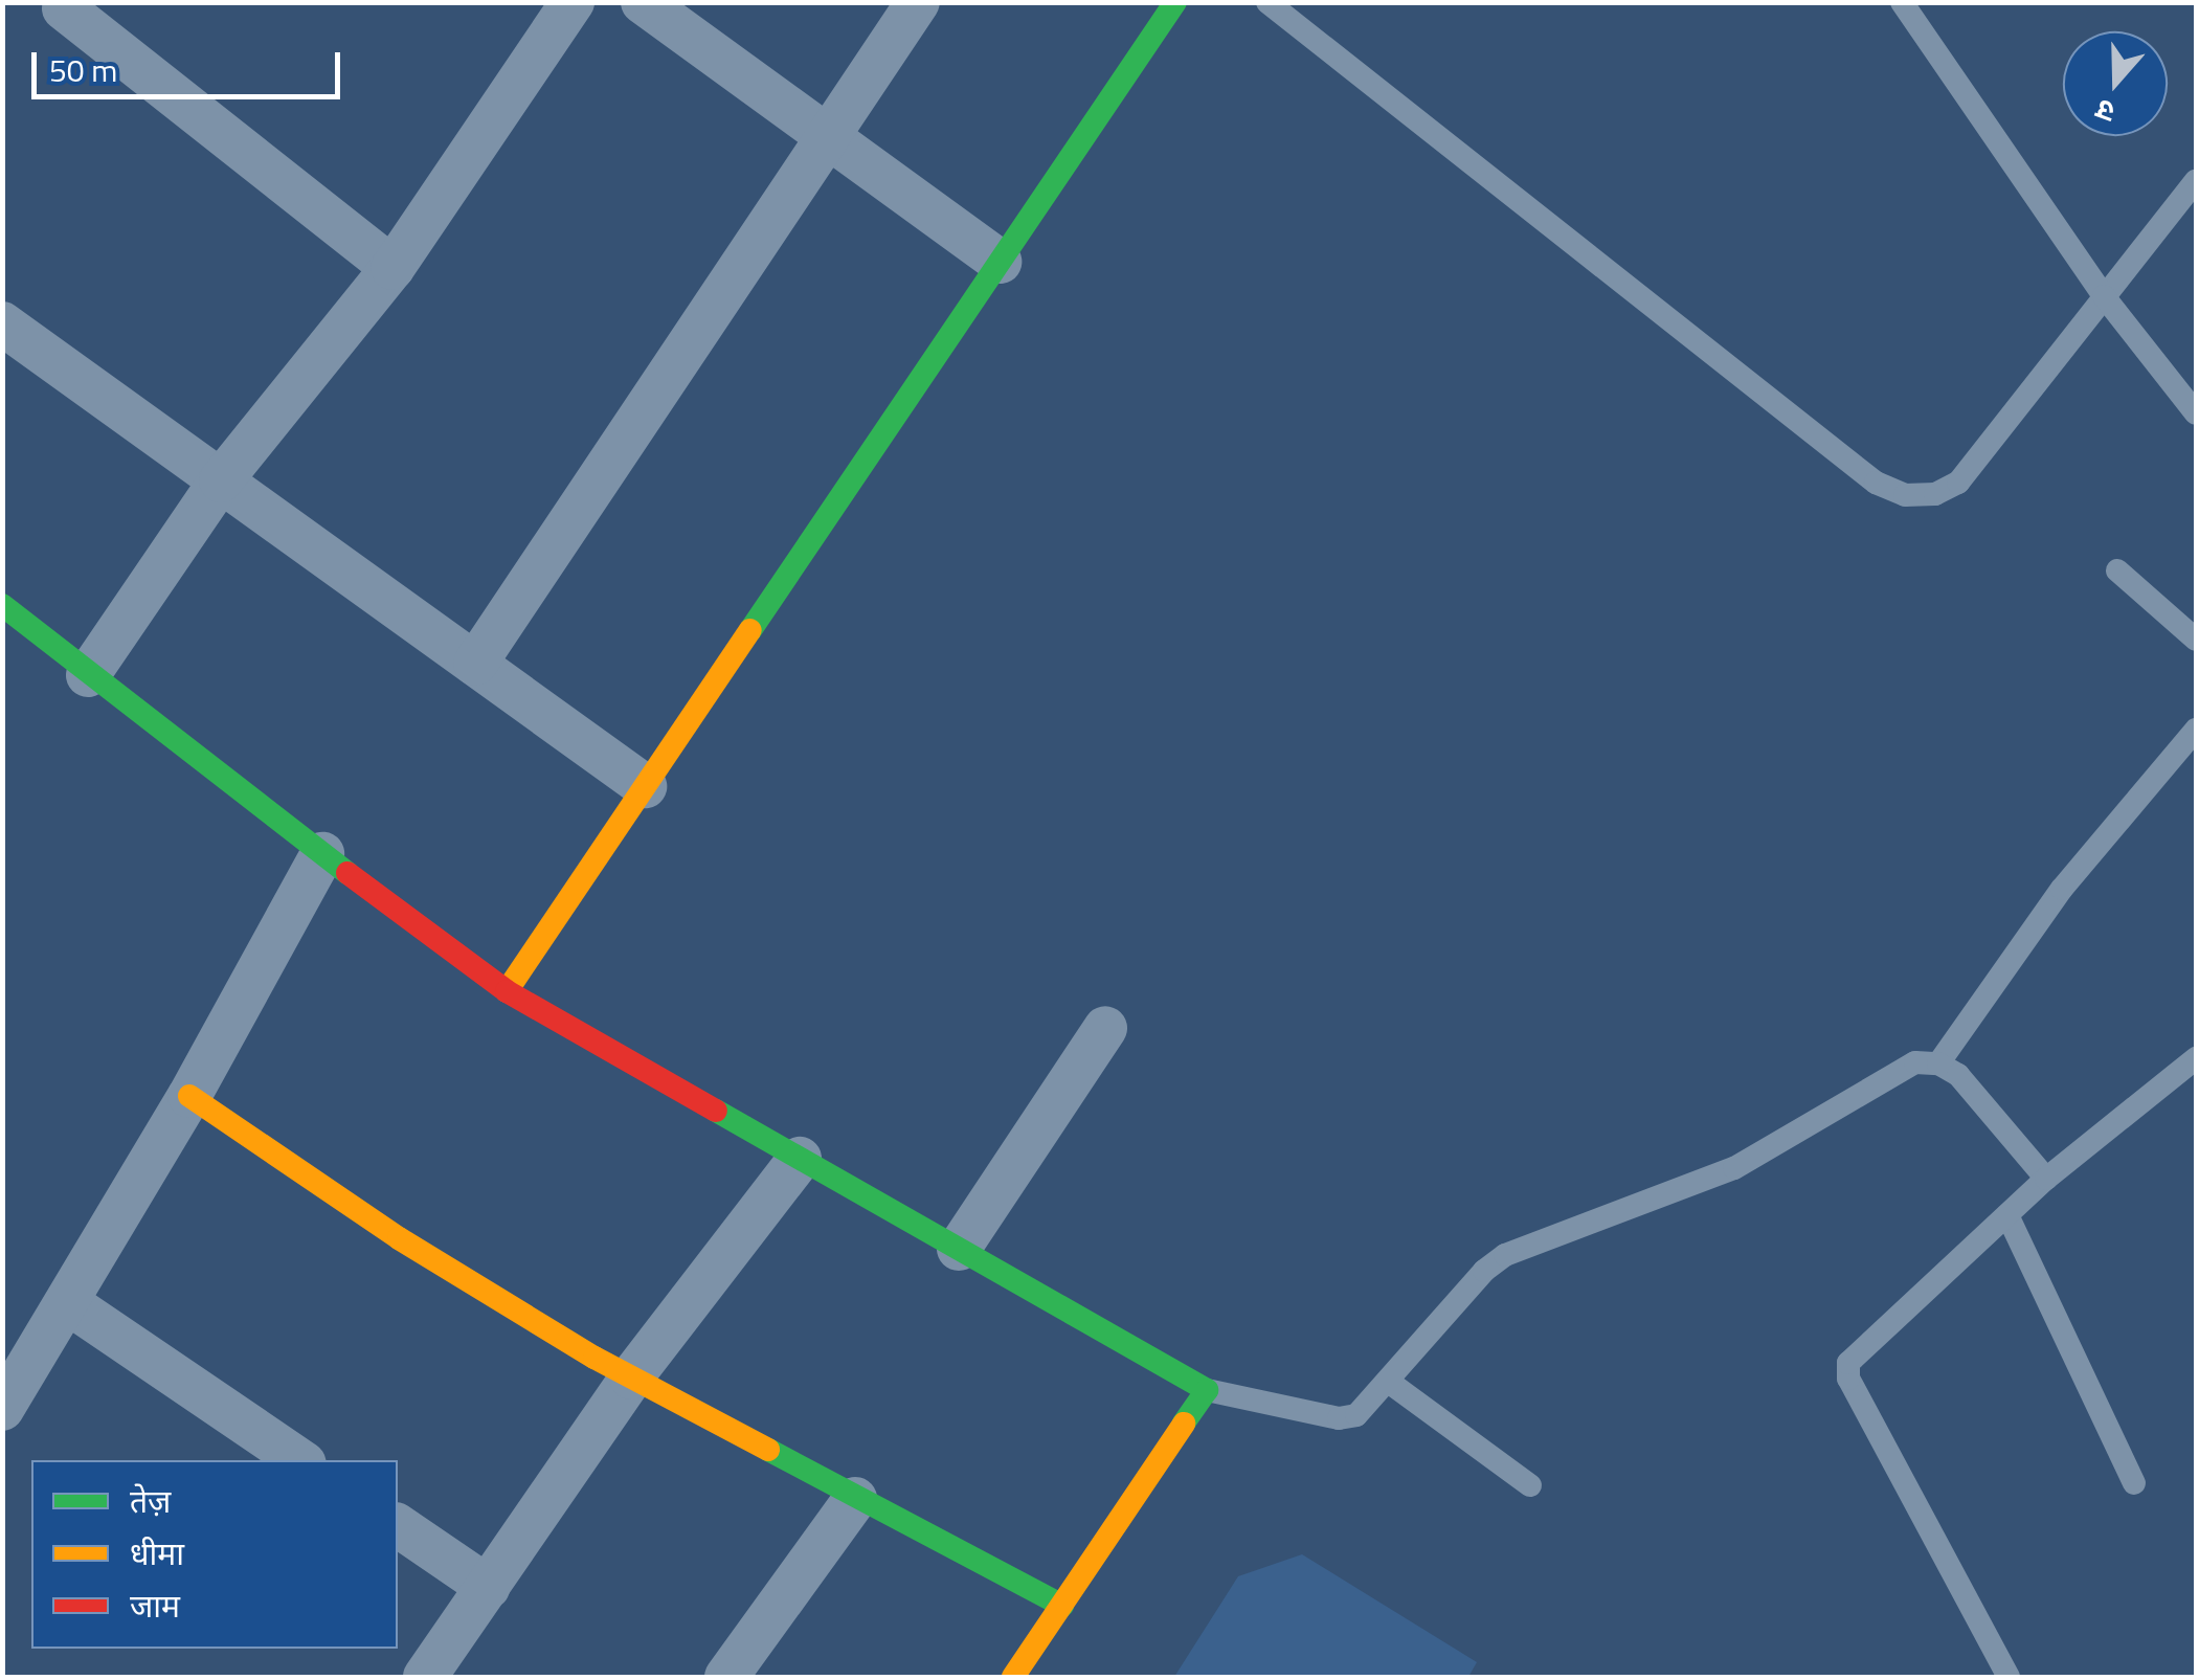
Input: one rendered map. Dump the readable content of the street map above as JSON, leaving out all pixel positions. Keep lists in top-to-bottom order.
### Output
{
  "legend": ["तेज़", "धीमा", "जाम"],
  "scale_bar": "50 m",
  "north": "bottom"
}
